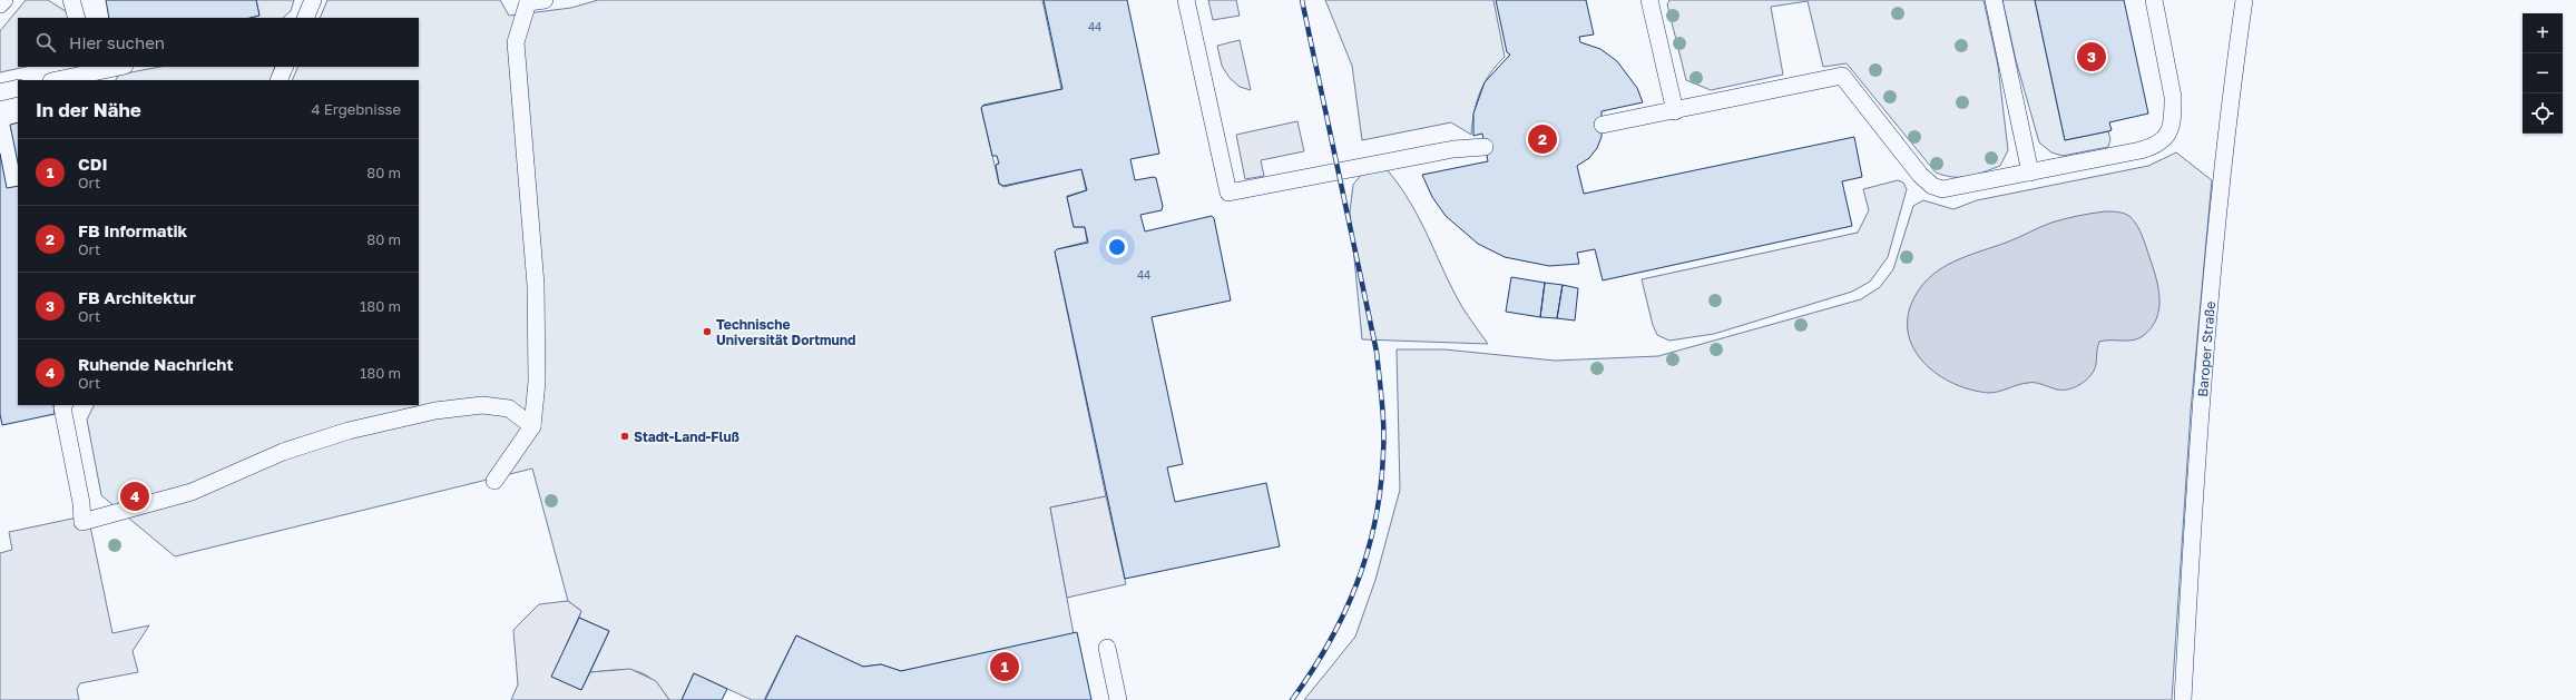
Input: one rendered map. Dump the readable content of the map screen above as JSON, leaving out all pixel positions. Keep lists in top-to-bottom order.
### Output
{
  "streets": {
    "lane": ["Baroper Straße"]
  },
  "places": ["Technische Universität Dortmund", "Stadt-Land-Fluß"],
  "house_numbers": ["44", "44"],
  "page": {
    "map_buttons": ["+", "−"],
    "search": "Hier suchen",
    "pins": [
      "3",
      "2",
      "4",
      "1"
    ],
    "heading": ["In der Nähe", "4 Ergebnisse"],
    "list": [
      {
        "mark": "1",
        "name": "CDI",
        "note": "Ort",
        "value": "80 m"
      },
      {
        "mark": "2",
        "name": "FB Informatik",
        "note": "Ort",
        "value": "80 m"
      },
      {
        "mark": "3",
        "name": "FB Architektur",
        "note": "Ort",
        "value": "180 m"
      },
      {
        "mark": "4",
        "name": "Ruhende Nachricht",
        "note": "Ort",
        "value": "180 m"
      }
    ]
  }
}
